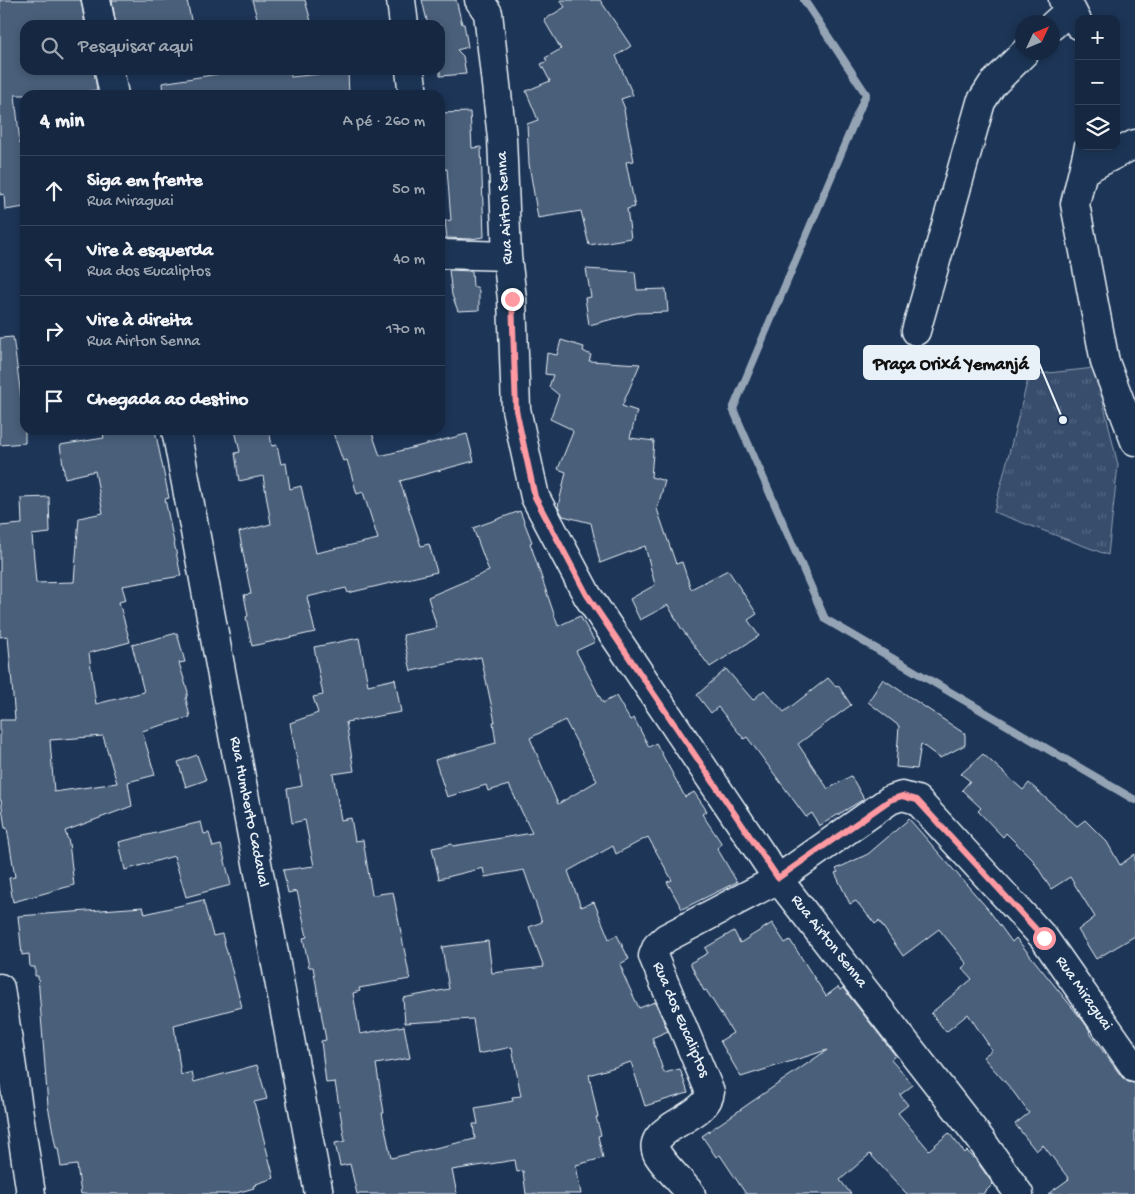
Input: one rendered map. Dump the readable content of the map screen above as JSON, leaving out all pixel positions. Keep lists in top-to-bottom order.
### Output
{
  "streets": {
    "street": [
      "Rua Airton Senna",
      "Rua Humberto Cadaval",
      "Rua Miraguai",
      "Rua dos Eucaliptos"
    ]
  },
  "crossings": [
    ["Rua Airton Senna", "Rua dos Eucaliptos"],
    ["Rua Miraguai", "Rua dos Eucaliptos"]
  ],
  "places": ["Praça Orixá Yemanjá"],
  "north": "top right",
  "page": {
    "map_buttons": ["+", "−"],
    "search": "Pesquisar aqui",
    "heading": ["4 min", "A pé · 260 m"],
    "list": [
      ["Siga em frente", "Rua Miraguai", "50 m"],
      ["Vire à esquerda", "Rua dos Eucaliptos", "40 m"],
      ["Vire à direita", "Rua Airton Senna", "170 m"],
      "Chegada ao destino"
    ]
  }
}
